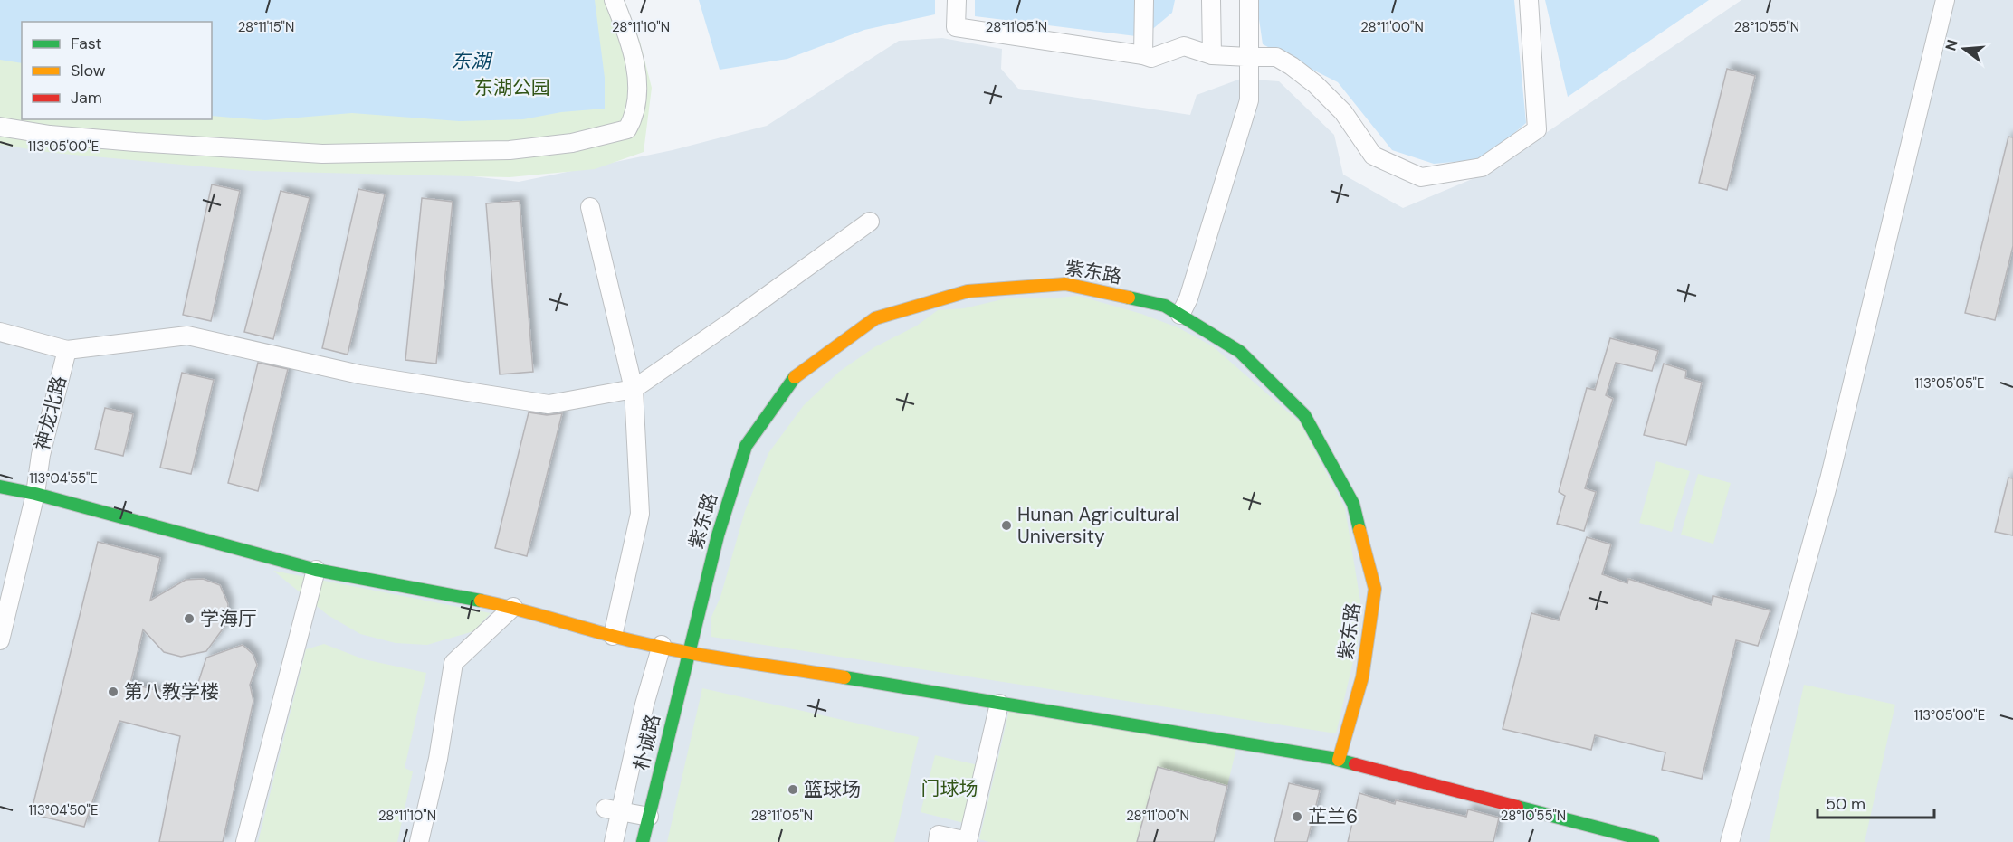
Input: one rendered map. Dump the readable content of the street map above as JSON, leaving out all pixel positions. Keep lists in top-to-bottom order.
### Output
{
  "streets": {
    "street": ["紫东路", "神龙北路", "朴诚路"]
  },
  "crossings": [
    ["紫东路", "朴诚路"]
  ],
  "water": ["东湖"],
  "parks": ["东湖公园", "门球场"],
  "places": [
    "Hunan Agricultural University",
    "学海厅",
    "第八教学楼",
    "篮球场",
    "芷兰6"
  ],
  "legend": ["Fast", "Slow", "Jam"],
  "scale_bar": "50 m",
  "north": "left",
  "coordinates": [
    "28°11'15\"N",
    "28°11'10\"N",
    "28°11'05\"N",
    "28°11'00\"N",
    "28°10'55\"N",
    "113°05'00\"E",
    "113°05'05\"E",
    "113°04'55\"E",
    "113°04'50\"E"
  ]
}
